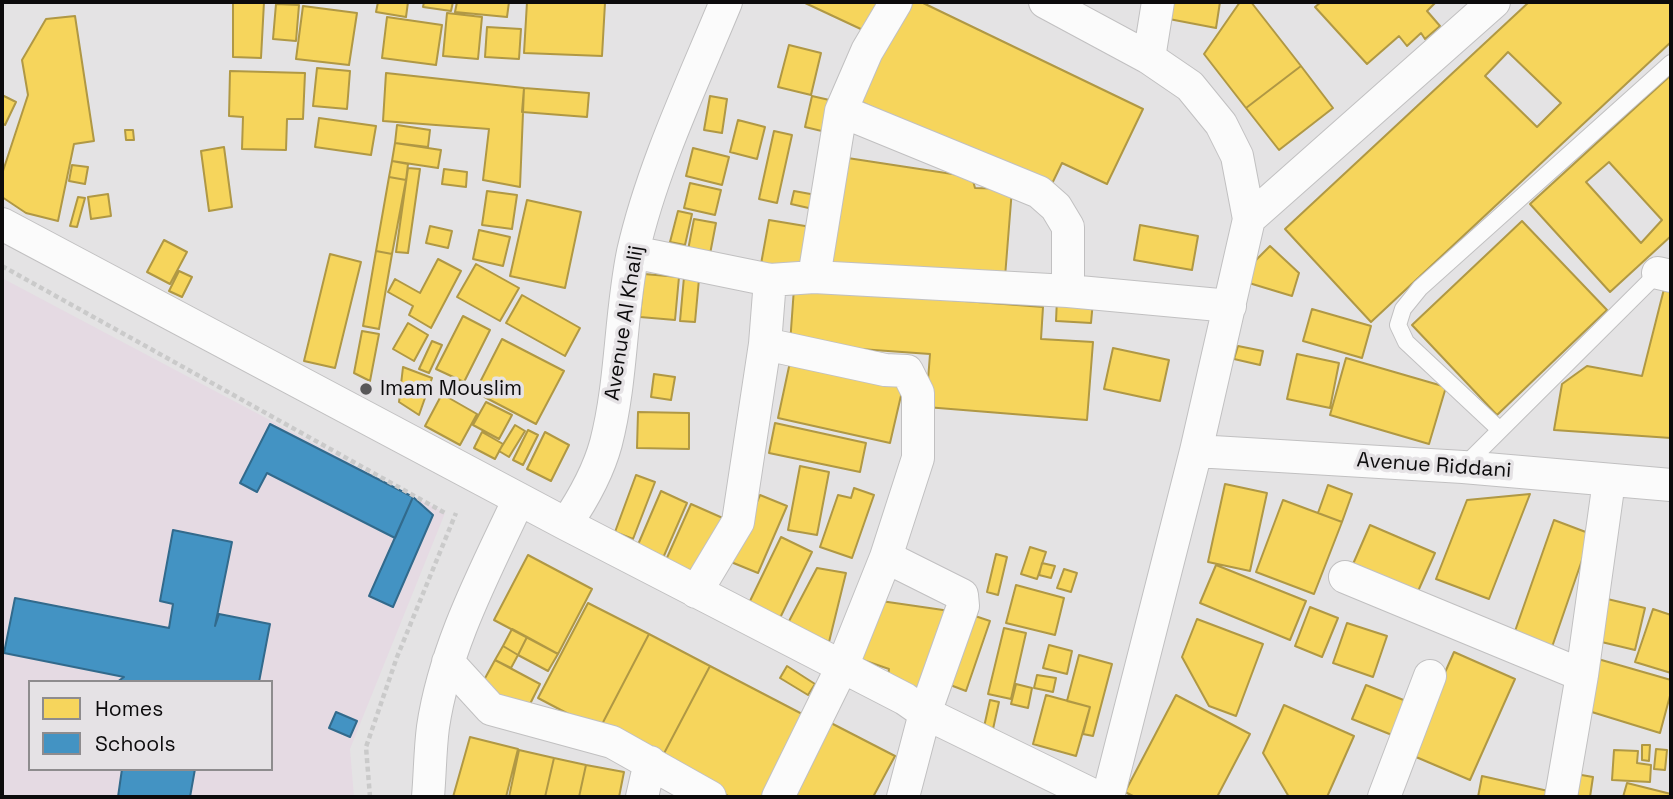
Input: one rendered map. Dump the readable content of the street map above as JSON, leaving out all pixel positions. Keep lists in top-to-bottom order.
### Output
{
  "streets": {
    "street": ["Avenue Al Khalij", "Avenue Riddani"]
  },
  "places": ["Imam Mouslim"],
  "legend": ["Homes", "Schools"]
}
